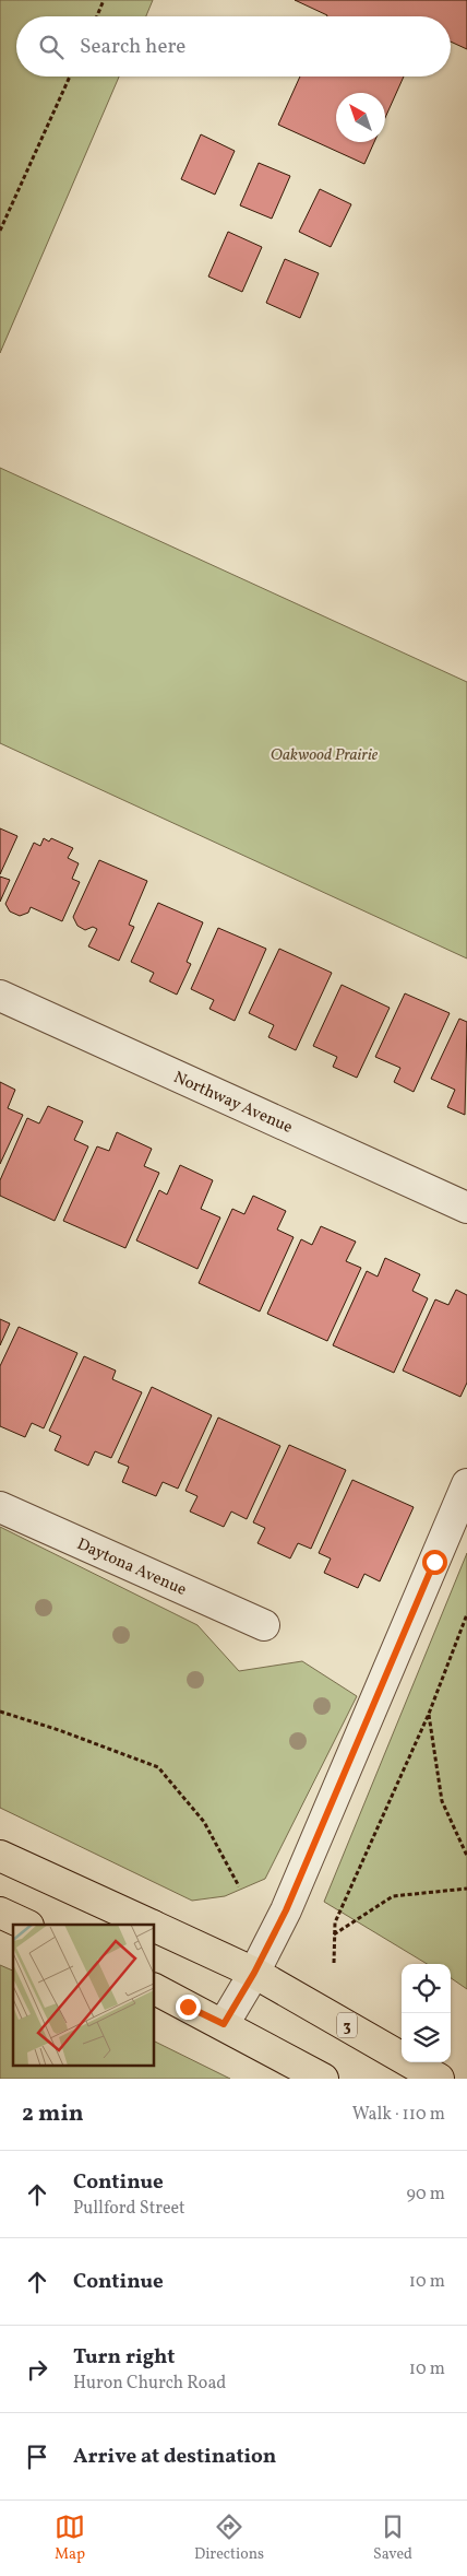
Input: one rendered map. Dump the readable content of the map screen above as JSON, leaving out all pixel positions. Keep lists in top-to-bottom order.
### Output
{
  "streets": {
    "main road": ["3"],
    "street": ["Northway Avenue", "Daytona Avenue"]
  },
  "parks": ["Oakwood Prairie"],
  "north": "top left",
  "page": {
    "search": "Search here",
    "heading": ["2 min", "Walk · 110 m"],
    "list": [
      ["Continue", "Pullford Street", "90 m"],
      ["Continue", "10 m"],
      ["Turn right", "Huron Church Road", "10 m"],
      "Arrive at destination"
    ],
    "nav": ["Map", "Directions", "Saved"]
  }
}
